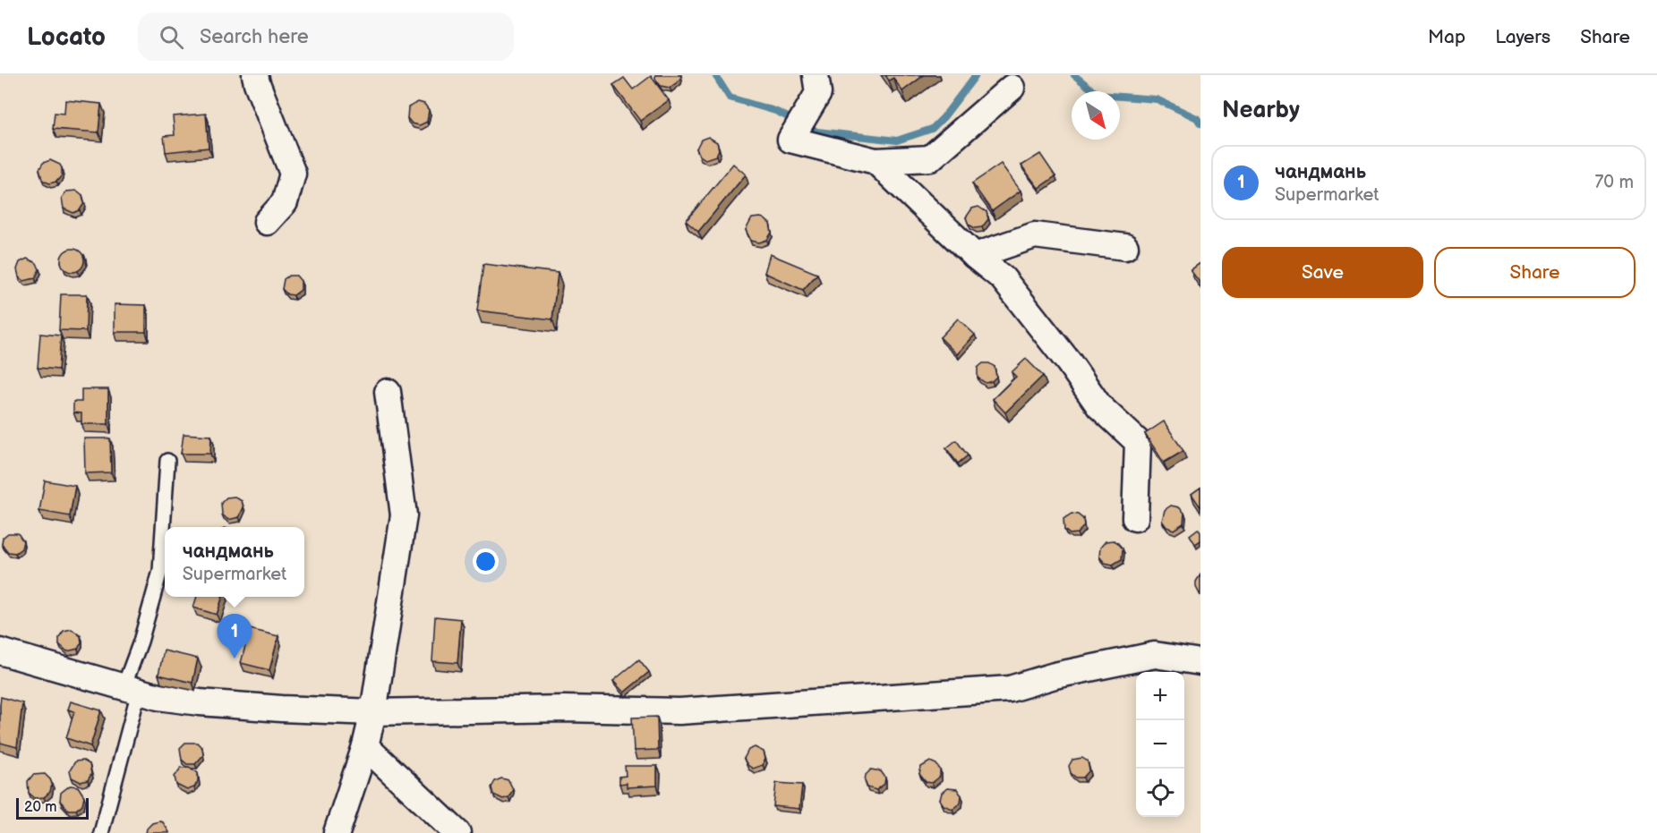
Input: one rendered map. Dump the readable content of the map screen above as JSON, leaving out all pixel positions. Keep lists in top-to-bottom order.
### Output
{
  "scale_bar": "20 m",
  "north": "bottom right",
  "page": {
    "header": "Locato",
    "search": "Search here",
    "nav": ["Map", "Layers", "Share"],
    "heading": "Nearby",
    "list": [
      {
        "mark": "1",
        "name": "чандмань",
        "note": "Supermarket",
        "value": "70 m"
      }
    ],
    "buttons": ["Save", "Share"],
    "popup": ["чандмань", "Supermarket"],
    "pins": "1",
    "map_buttons": ["+", "−"],
    "scale": "20 m"
  }
}
